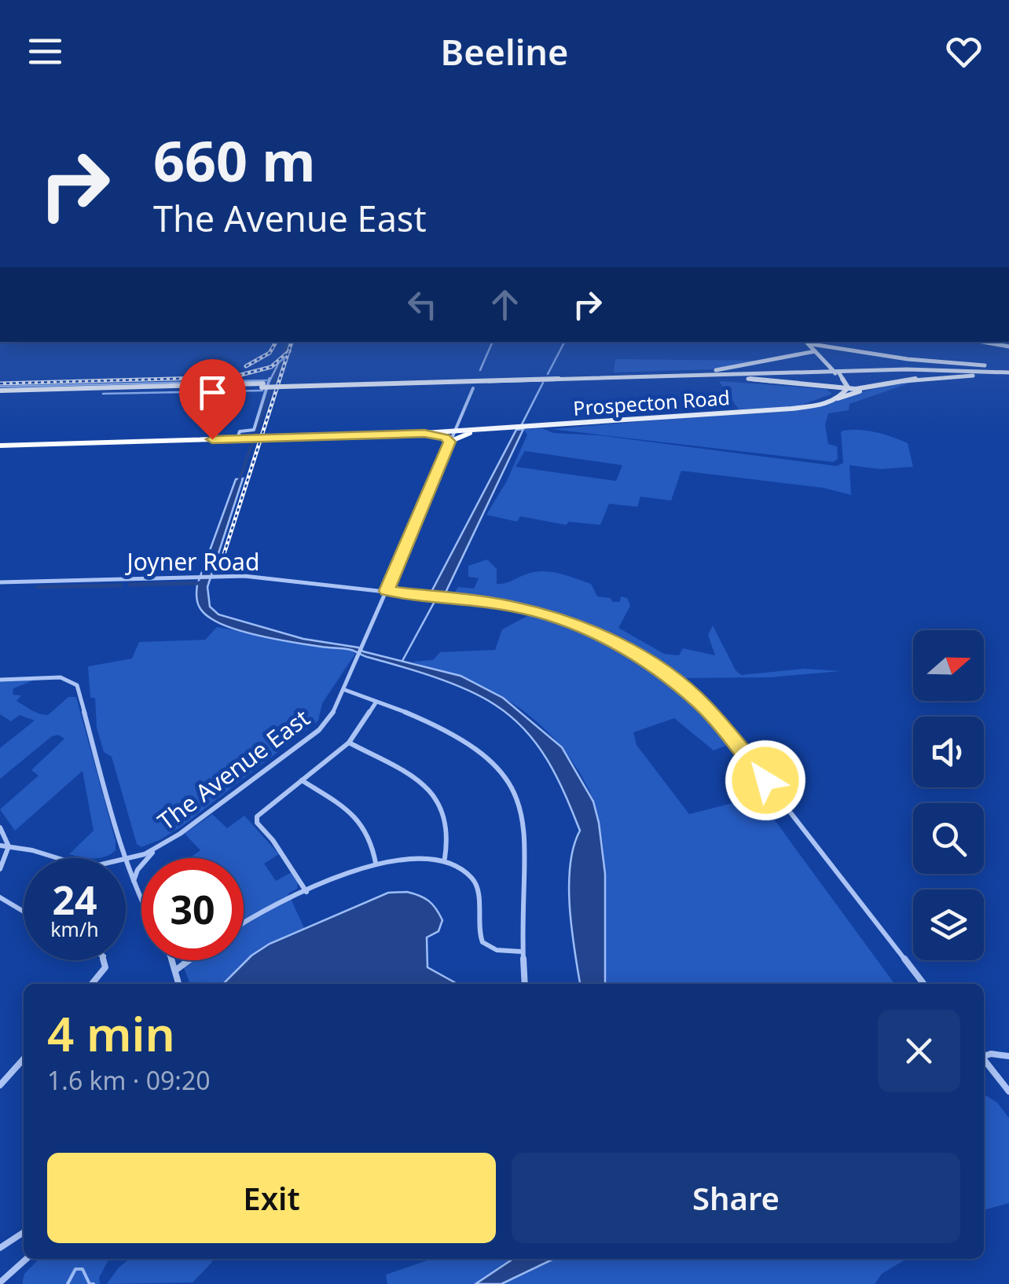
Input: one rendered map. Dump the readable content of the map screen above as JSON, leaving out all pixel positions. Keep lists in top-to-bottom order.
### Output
{
  "streets": {
    "main road": ["Prospecton Road"],
    "street": ["Joyner Road", "The Avenue East"]
  },
  "crossings": [
    ["Joyner Road", "The Avenue East"]
  ],
  "north": "right",
  "page": {
    "header": "Beeline",
    "turn": ["660 m", "The Avenue East"],
    "speed": "24 km/h",
    "limit": "30",
    "heading": ["4 min", "1.6 km · 09:20"],
    "buttons": ["Exit", "Share"]
  }
}
